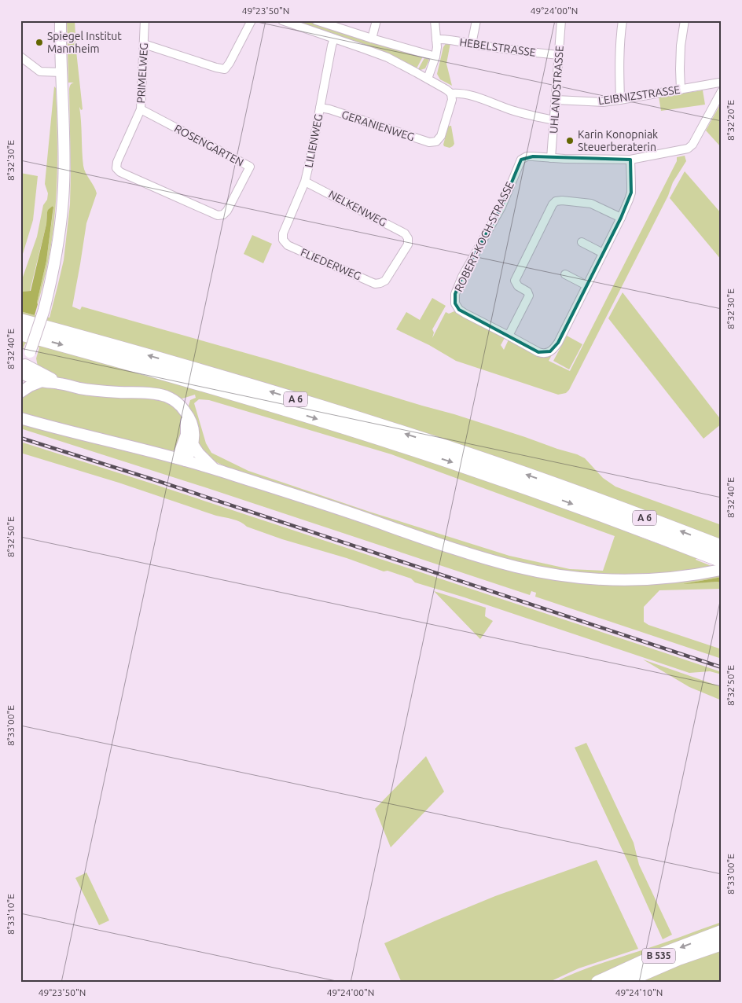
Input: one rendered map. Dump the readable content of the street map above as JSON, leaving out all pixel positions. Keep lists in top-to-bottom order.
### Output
{
  "streets": {
    "highway": ["A 6", "B 535"],
    "street": [
      "HEBELSTRASSE",
      "PRIMELWEG",
      "UHLANDSTRASSE",
      "LEIBNIZSTRASSE",
      "GERANIENWEG",
      "LILIENWEG",
      "ROSENGARTEN",
      "NELKENWEG",
      "ROBERT-KOCH-STRASSE",
      "FLIEDERWEG"
    ]
  },
  "crossings": [
    ["HEBELSTRASSE", "UHLANDSTRASSE"],
    ["PRIMELWEG", "ROSENGARTEN"],
    ["UHLANDSTRASSE", "LEIBNIZSTRASSE"],
    ["UHLANDSTRASSE", "ROBERT-KOCH-STRASSE"],
    ["GERANIENWEG", "LILIENWEG"],
    ["LILIENWEG", "NELKENWEG"],
    ["LILIENWEG", "FLIEDERWEG"],
    ["NELKENWEG", "FLIEDERWEG"]
  ],
  "places": ["Spiegel Institut Mannheim", "Karin Konopniak Steuerberaterin"],
  "coordinates": [
    "49°23'50\"N",
    "49°24'00\"N",
    "8°32'20\"E",
    "8°32'30\"E",
    "8°32'40\"E",
    "8°32'50\"E",
    "8°33'00\"E",
    "8°33'10\"E",
    "49°24'10\"N"
  ]
}
